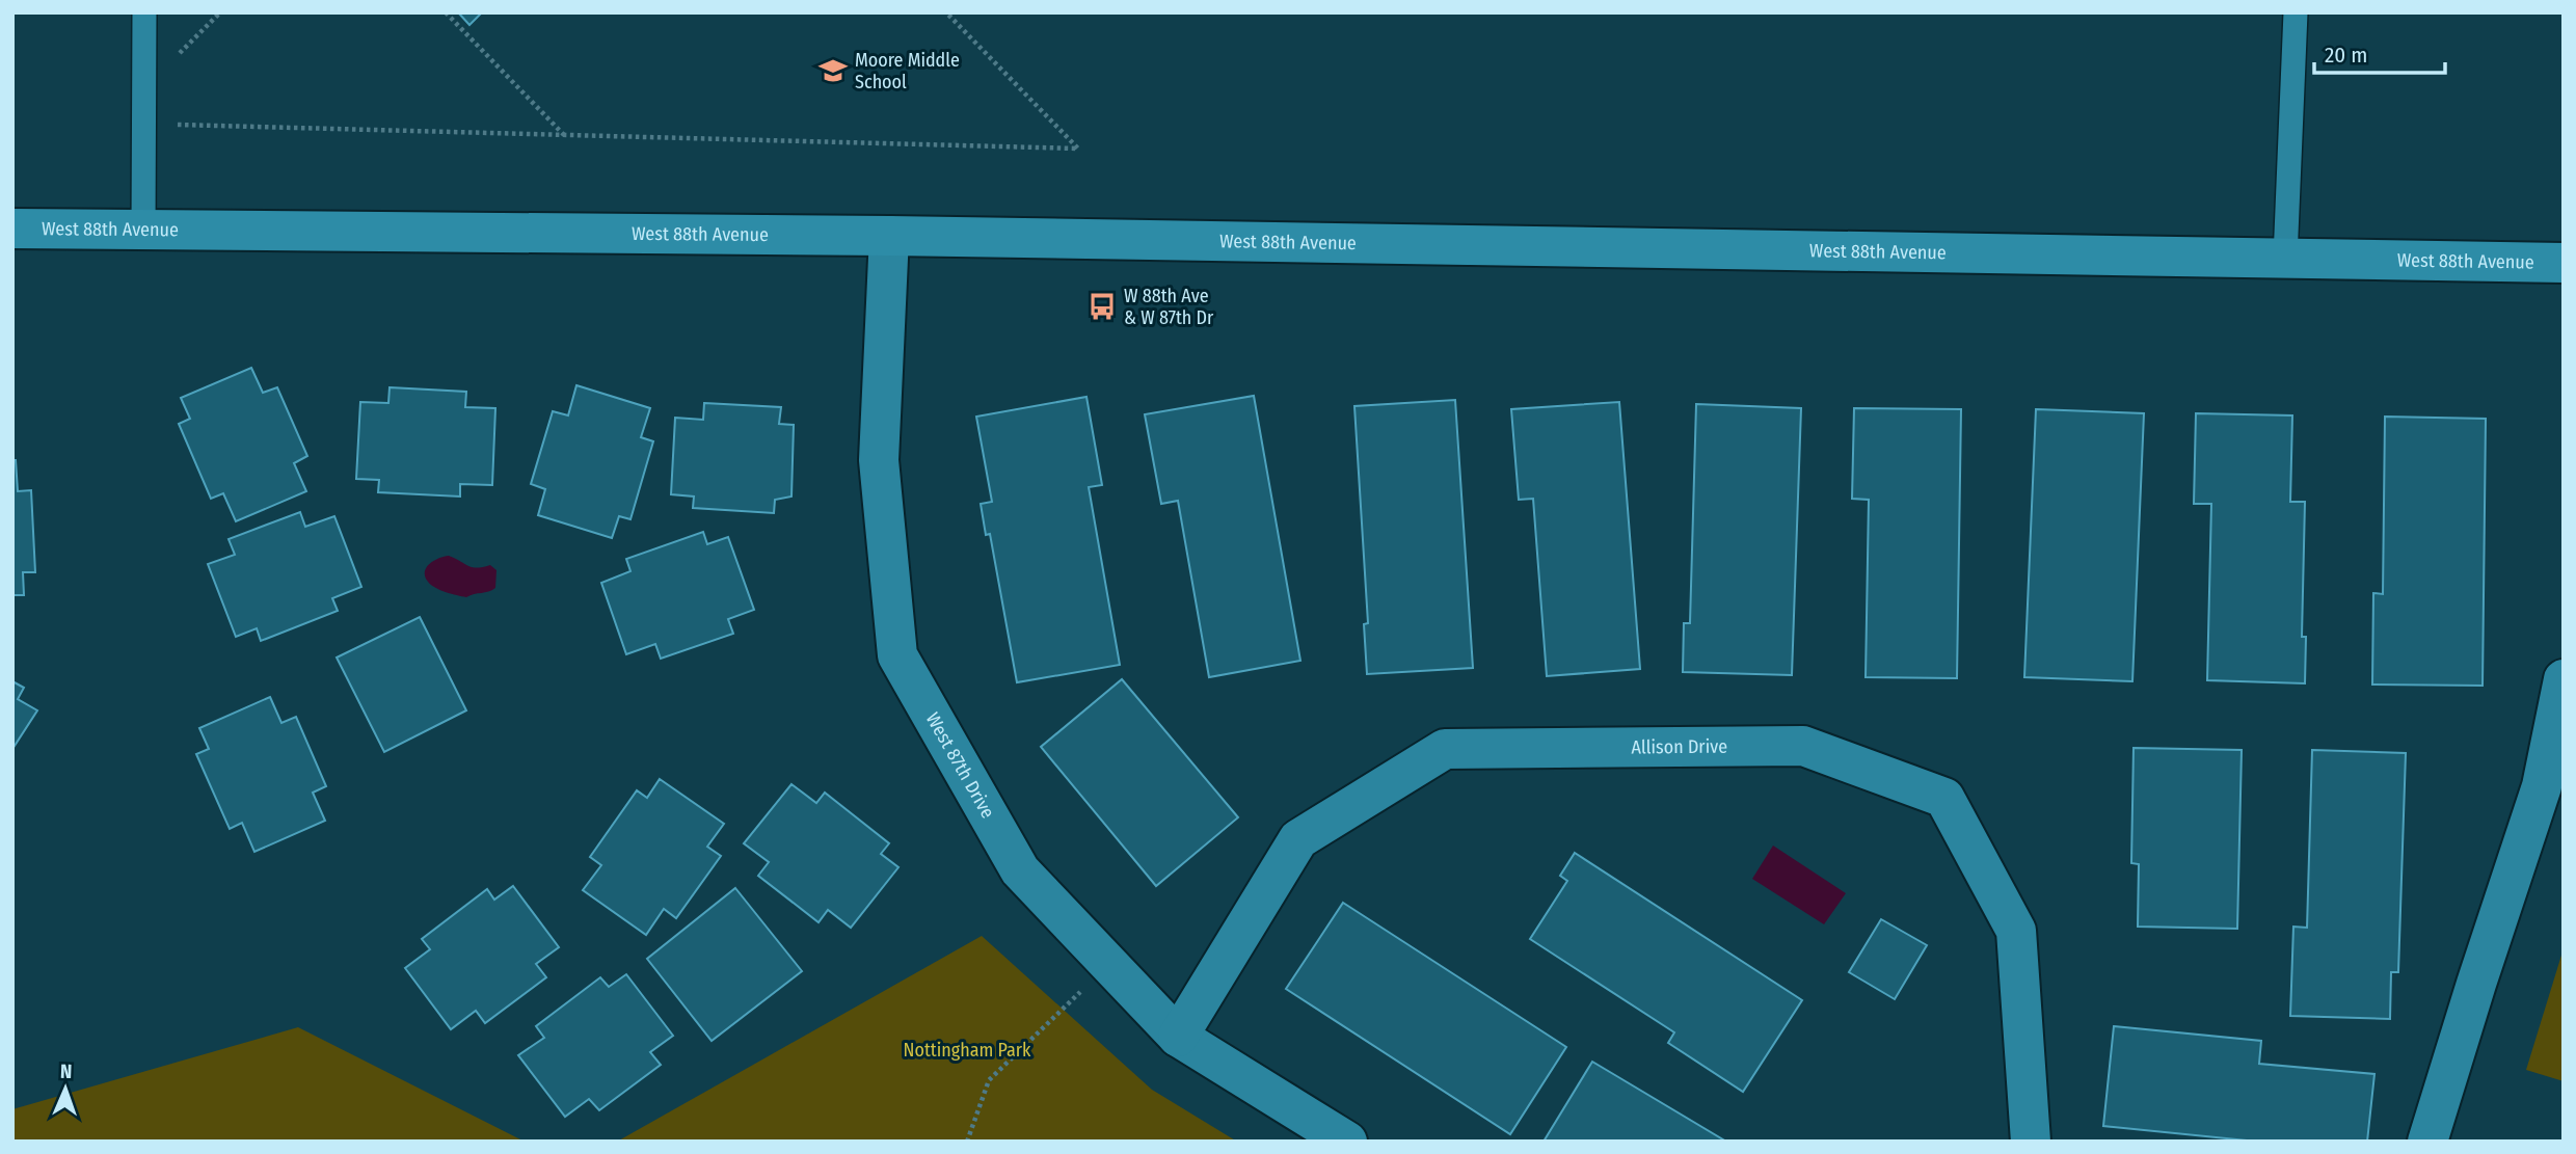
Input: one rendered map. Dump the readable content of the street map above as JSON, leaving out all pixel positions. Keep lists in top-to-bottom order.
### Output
{
  "streets": {
    "main road": ["West 88th Avenue"],
    "street": ["Allison Drive", "West 87th Drive"]
  },
  "crossings": [
    ["West 88th Avenue", "West 87th Drive"],
    ["Allison Drive", "West 87th Drive"]
  ],
  "parks": ["Nottingham Park"],
  "places": {
    "school or university": ["Moore Middle School"],
    "bus stop": ["W 88th Ave & W 87th Dr"]
  },
  "scale_bar": "20 m",
  "north": "top"
}
